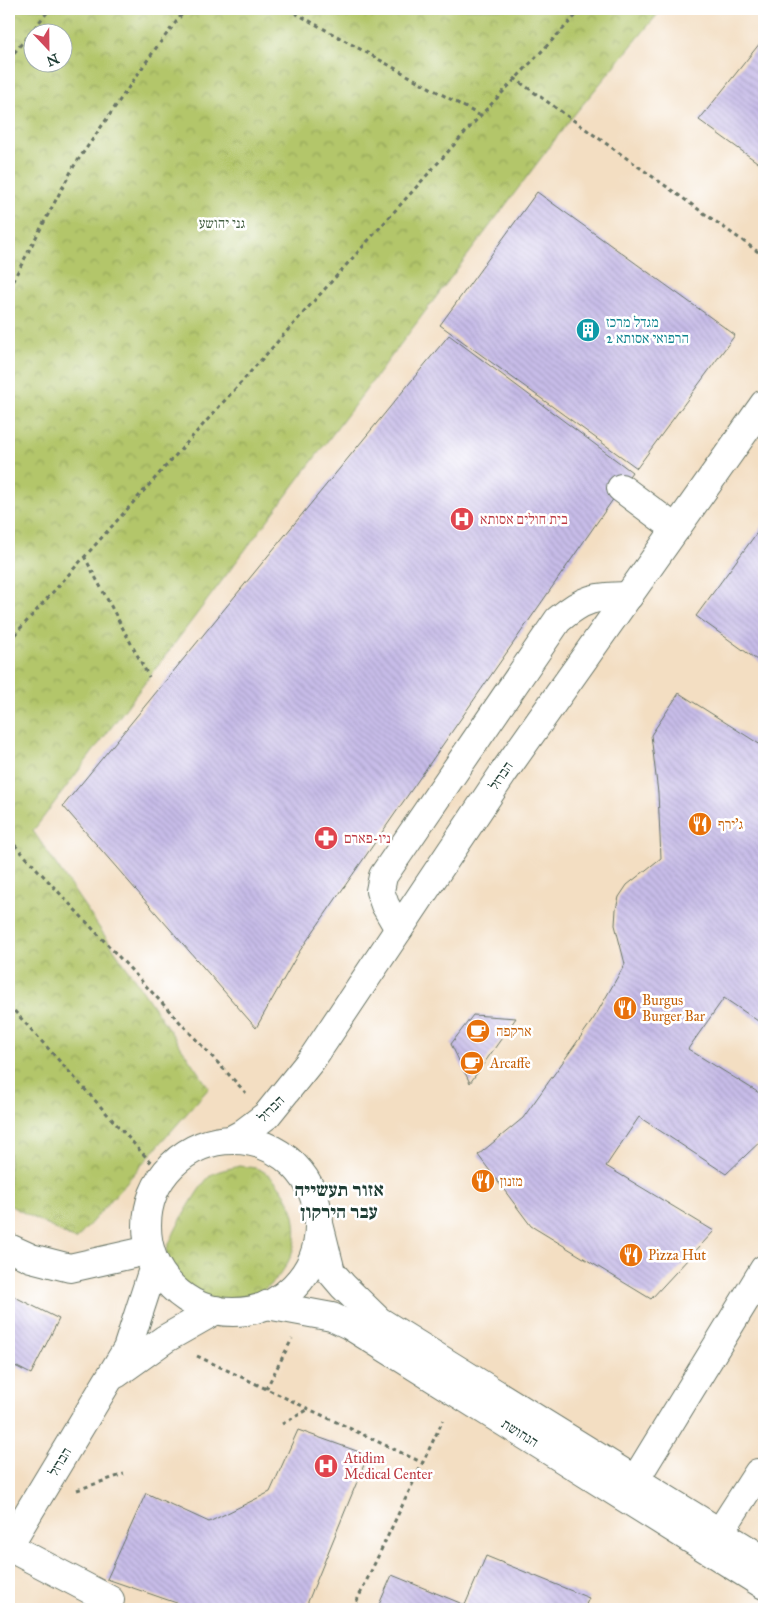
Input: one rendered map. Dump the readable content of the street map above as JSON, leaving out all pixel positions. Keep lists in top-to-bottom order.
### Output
{
  "streets": {
    "street": ["הברזל", "הנחושת"]
  },
  "crossings": [
    ["הברזל", "הנחושת"]
  ],
  "districts": ["אזור תעשייה עבר הירקון"],
  "parks": ["גני יהושע"],
  "places": {
    "building": ["מגדל מרכז הרפואי אסותא 2"],
    "hospital": ["בית חולים אסותא", "Atidim Medical Center"],
    "restaurant": [
      "ג'ירף",
      "Burgus Burger Bar",
      "מזנון",
      "Pizza Hut"
    ],
    "pharmacy": ["ניו-פארם"],
    "cafe": ["ארקפה", "Arcaffe"]
  },
  "north": "bottom"
}
